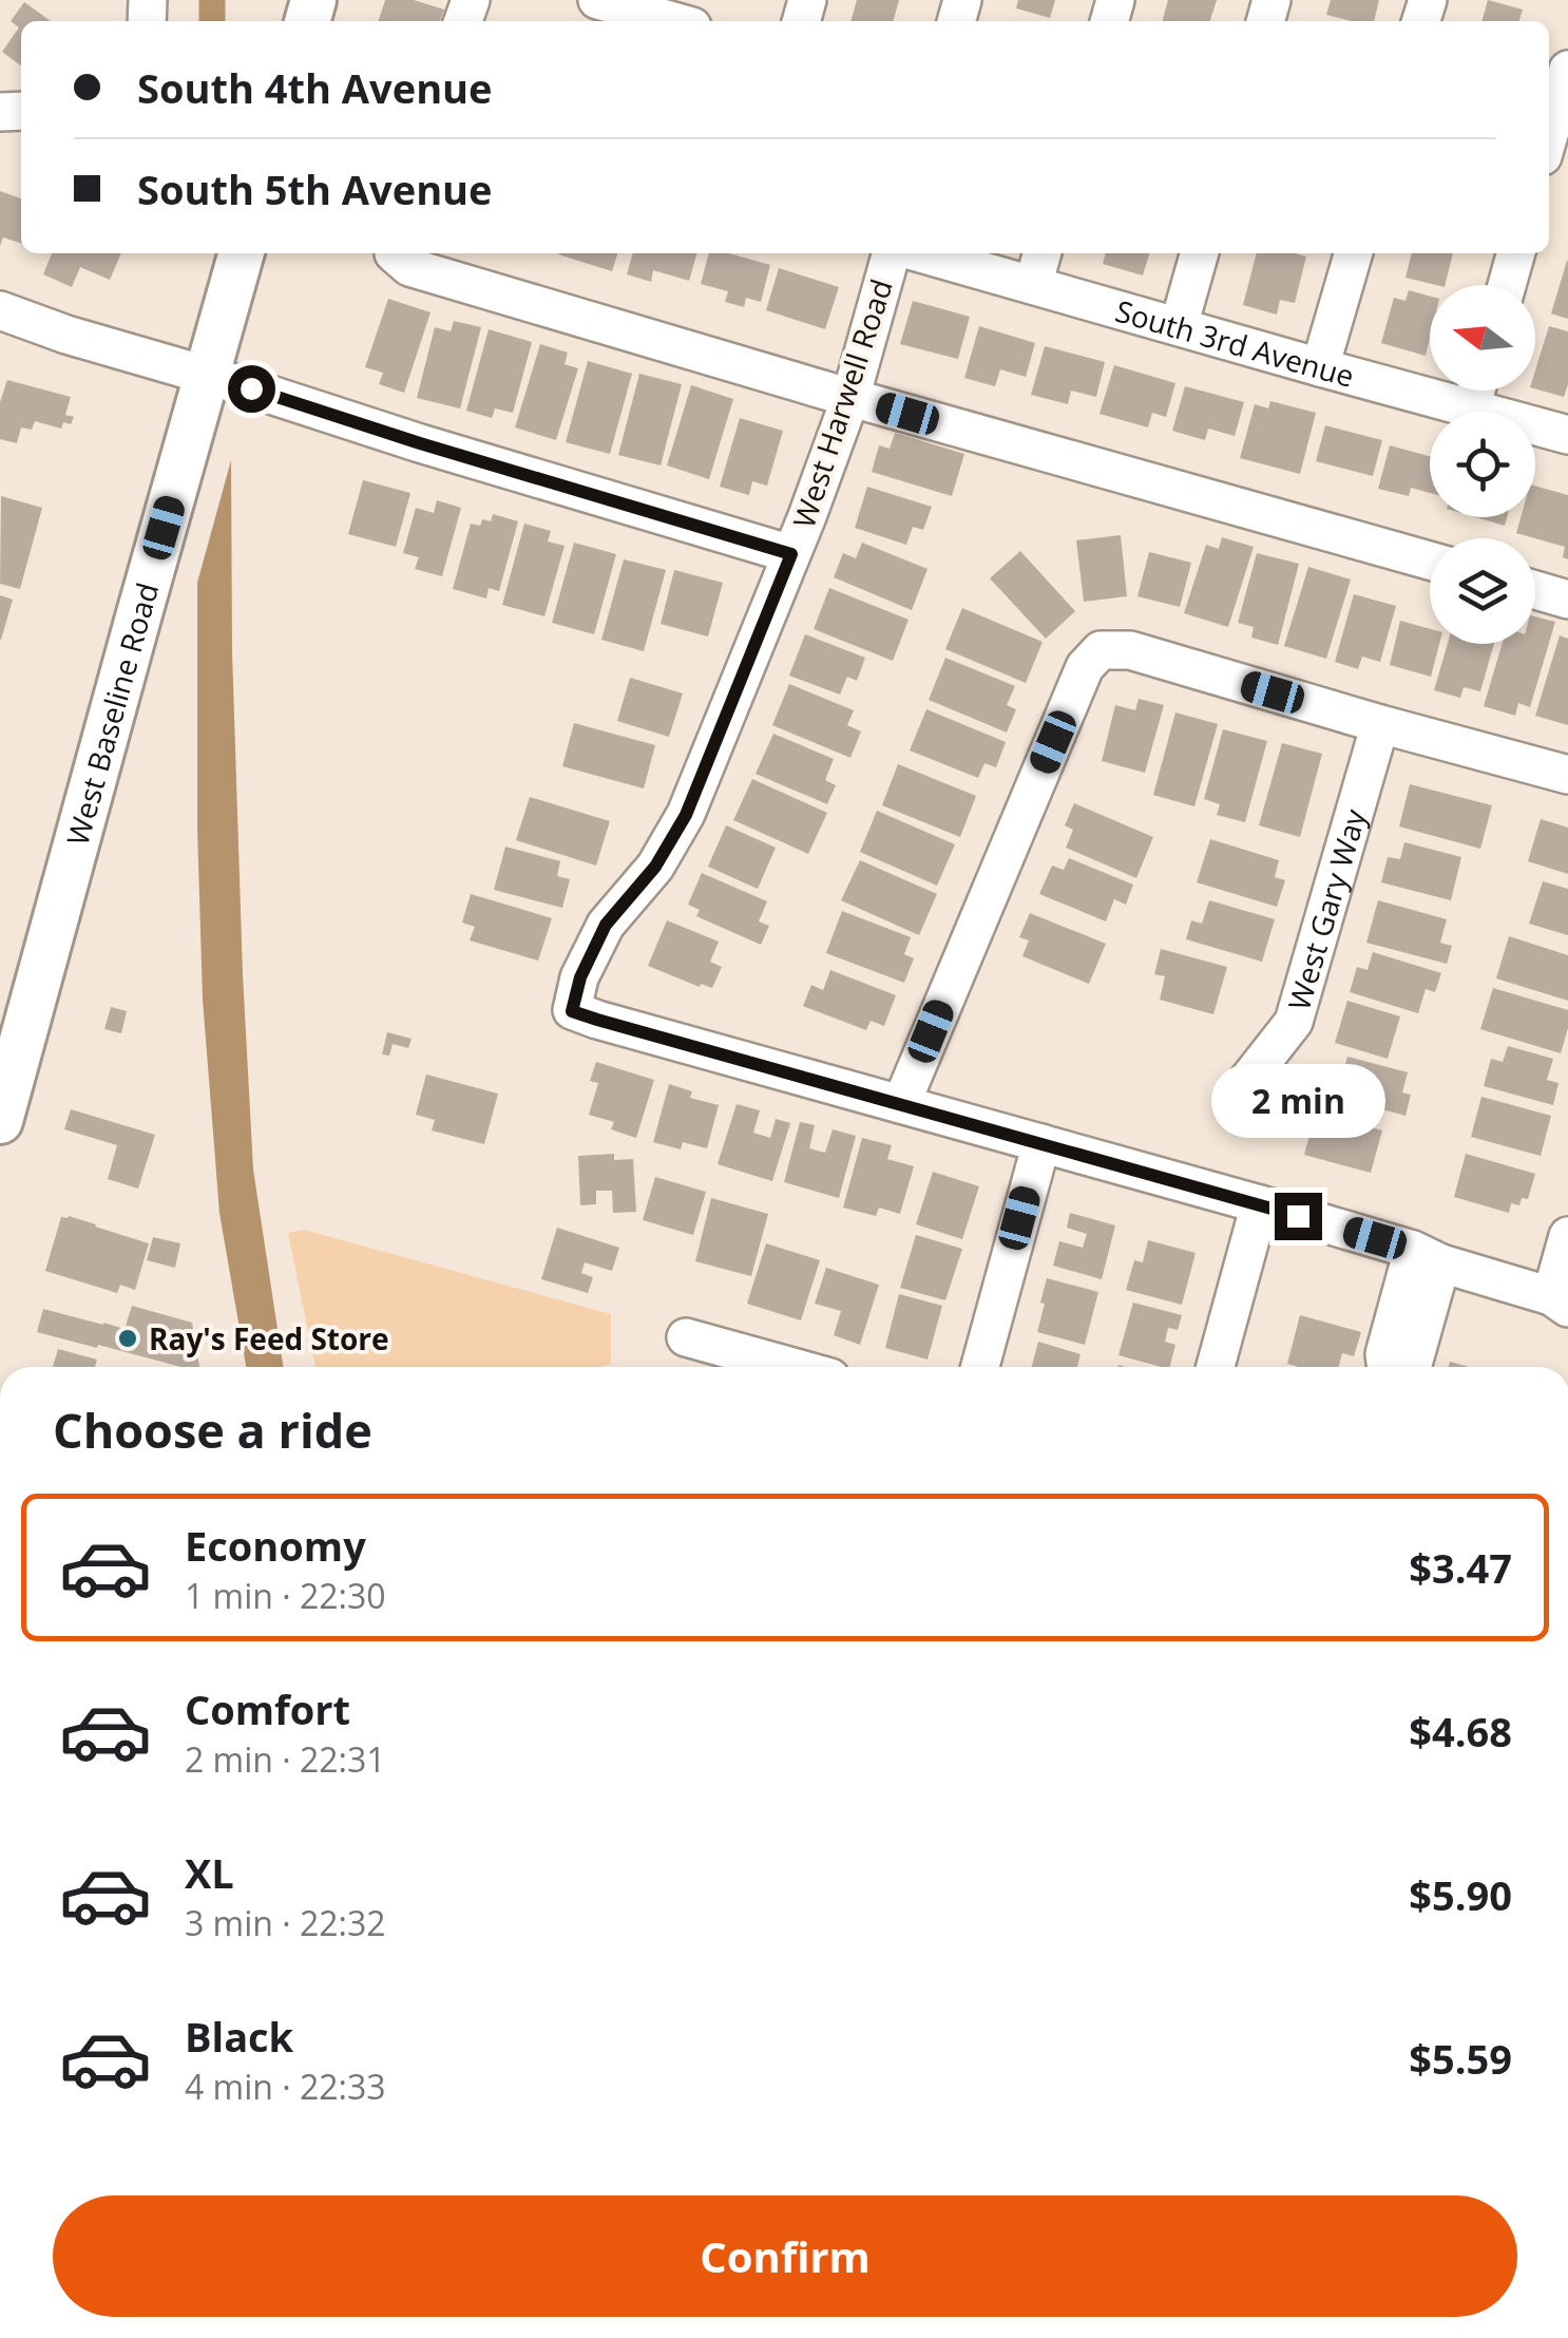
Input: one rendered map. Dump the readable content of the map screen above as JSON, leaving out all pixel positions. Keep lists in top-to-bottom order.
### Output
{
  "streets": {
    "main road": ["West Baseline Road"],
    "street": ["South 3rd Avenue", "West Harwell Road", "West Gary Way"]
  },
  "places": ["Ray's Feed Store"],
  "north": "left",
  "page": {
    "banner": ["South 4th Avenue", "South 5th Avenue"],
    "bubble": "2 min",
    "heading": "Choose a ride",
    "list": [
      {
        "name": "Economy",
        "note": "1 min · 22:30",
        "value": "$3.47"
      },
      {
        "name": "Comfort",
        "note": "2 min · 22:31",
        "value": "$4.68"
      },
      {
        "name": "XL",
        "note": "3 min · 22:32",
        "value": "$5.90"
      },
      {
        "name": "Black",
        "note": "4 min · 22:33",
        "value": "$5.59"
      }
    ],
    "buttons": "Confirm"
  }
}
